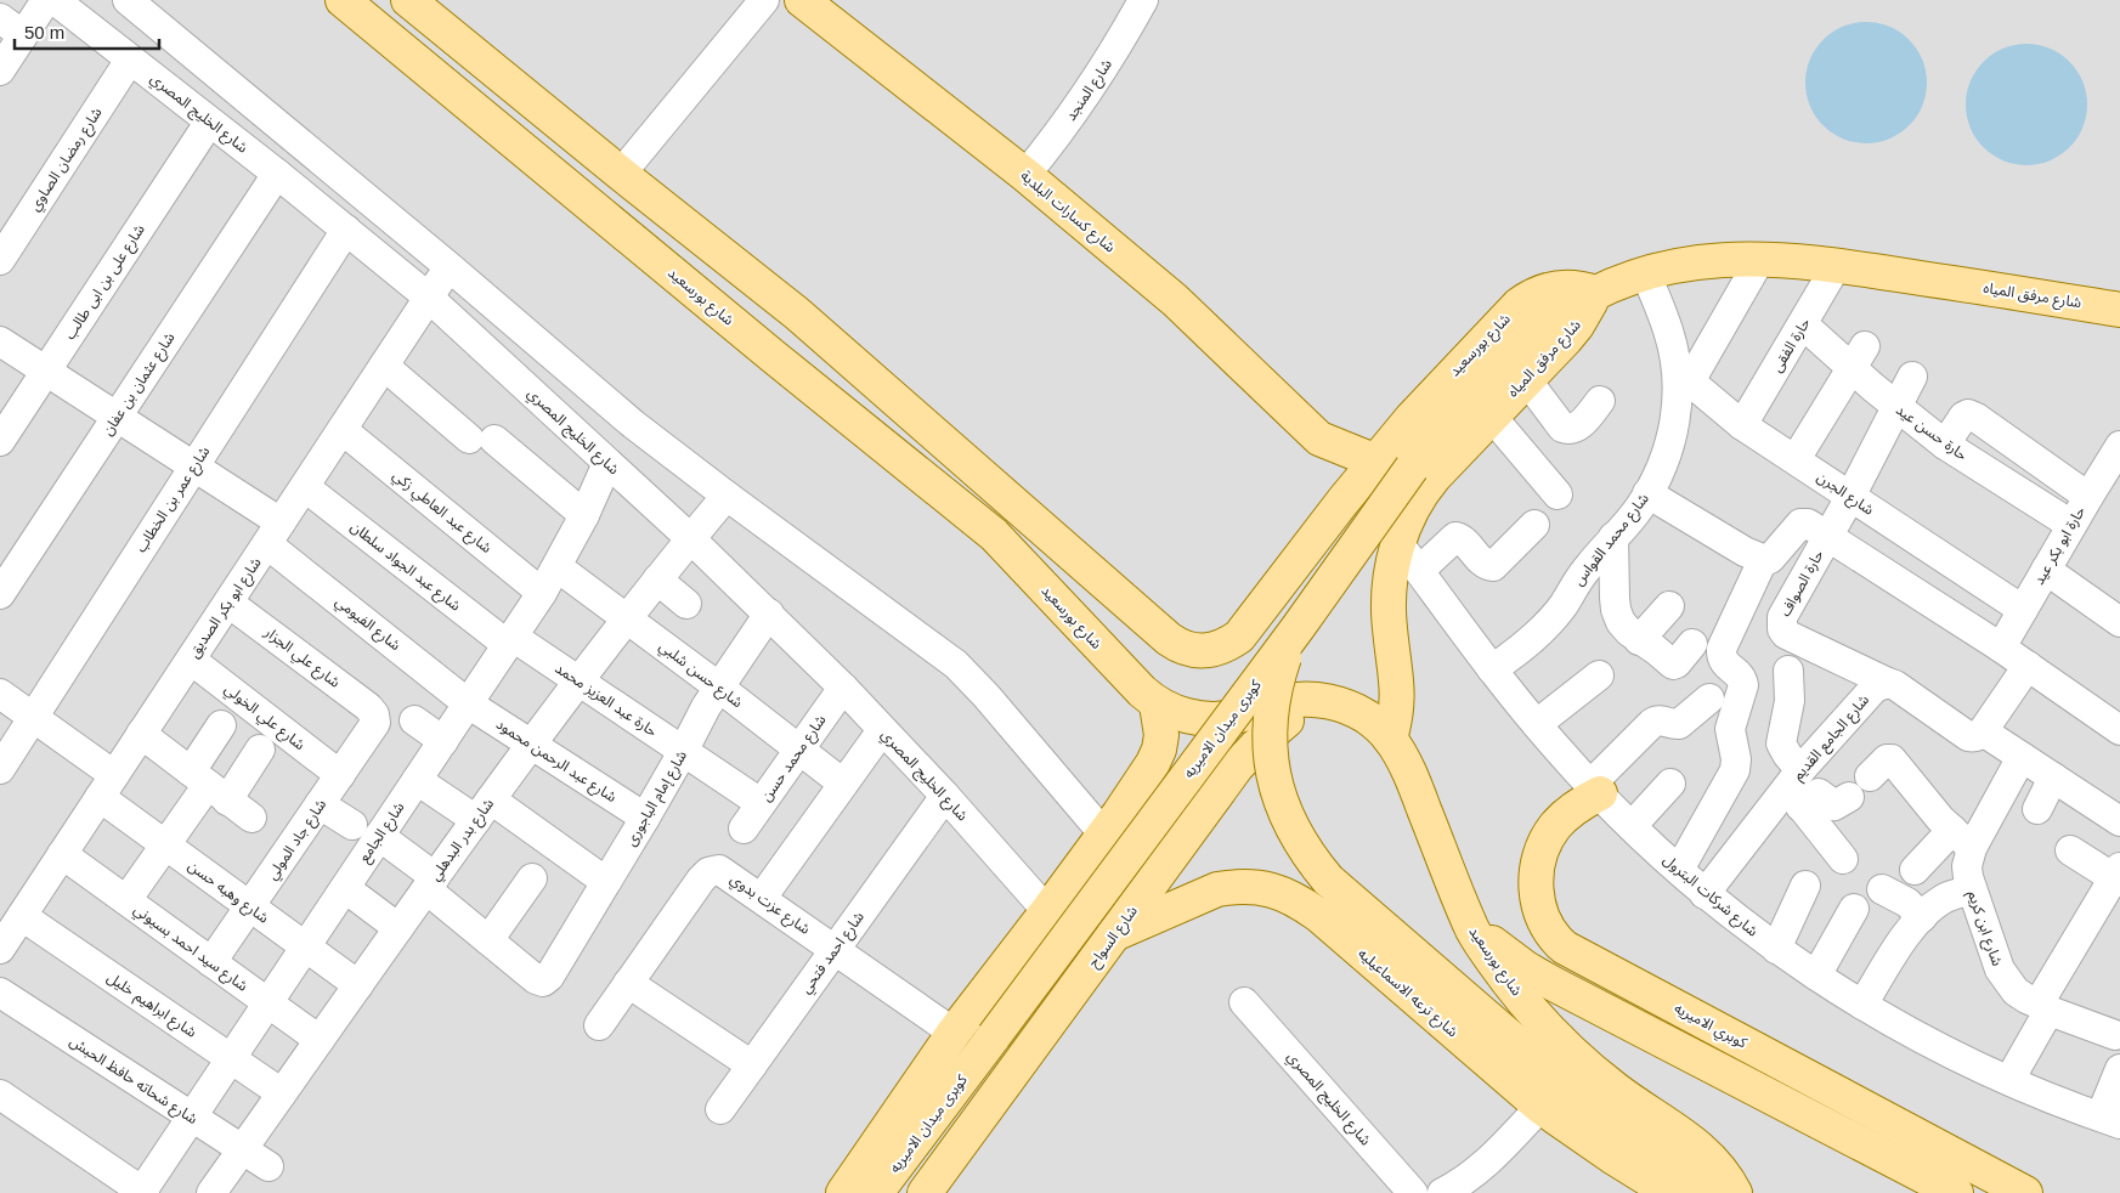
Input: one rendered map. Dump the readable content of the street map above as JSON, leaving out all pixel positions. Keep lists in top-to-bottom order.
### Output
{
  "streets": {
    "main road": [
      "شارع كسارات البلدية",
      "شارع مرفق المياه",
      "شارع بورسعيد",
      "كوبرى ميدان الاميريه",
      "شارع السواح",
      "شارع ترعه الاسماعيليه",
      "كوبري الاميريه"
    ],
    "street": [
      "شارع المنجد",
      "شارع الخليج المصري",
      "شارع رمضان الصاوي",
      "شارع على بن ابى طالب",
      "حارة الفقى",
      "شارع عثمان بن عفان",
      "حارة حسن عيد",
      "شارع الجرن",
      "شارع عمر بن الخطاب",
      "شارع عبد العاطي زكي",
      "شارع محمد القواس",
      "حارة ابو بكر عيد",
      "شارع عبد الجواد سلطان",
      "حارة الصواف",
      "شارع ابو بكر الصديق",
      "شارع الفيومي",
      "شارع علي الجزار",
      "شارع حسن شلبي",
      "حارة عبد العزيز محمد",
      "شارع علي الخولي",
      "شارع الجامع القديم",
      "شارع محمد حسن",
      "شارع عبد الرحمن محمود",
      "شارع إمام الباجورى",
      "شارع الجامع",
      "شارع جاد المولي",
      "شارع بدر البدهلي",
      "شارع وهبه حسن",
      "شارع شركات البترول",
      "شارع عزت بدوي",
      "شارع ابن كريم",
      "شارع سيد احمد بسيوني",
      "شارع احمد فتحي",
      "شارع ابراهيم خليل",
      "شارع شحاته حافظ الحبش"
    ]
  },
  "crossings": [
    ["شارع المنجد", "شارع كسارات البلدية"],
    ["شارع الخليج المصري", "شارع رمضان الصاوي"],
    ["شارع الخليج المصري", "شارع على بن ابى طالب"],
    ["شارع الخليج المصري", "شارع عثمان بن عفان"],
    ["شارع الخليج المصري", "شارع عمر بن الخطاب"],
    ["شارع الخليج المصري", "شارع ابو بكر الصديق"],
    ["شارع الخليج المصري", "شارع محمد حسن"],
    ["شارع الخليج المصري", "شارع إمام الباجورى"],
    ["شارع الخليج المصري", "شارع الجامع"],
    ["شارع الخليج المصري", "شارع بدر البدهلي"],
    ["شارع الخليج المصري", "شارع احمد فتحي"],
    ["شارع كسارات البلدية", "شارع بورسعيد"],
    ["شارع على بن ابى طالب", "شارع الفيومي"],
    ["شارع مرفق المياه", "شارع بورسعيد"],
    ["شارع مرفق المياه", "حارة الفقى"],
    ["شارع مرفق المياه", "شارع محمد القواس"],
    ["شارع مرفق المياه", "كوبرى ميدان الاميريه"],
    ["شارع مرفق المياه", "شارع شركات البترول"],
    ["شارع بورسعيد", "كوبرى ميدان الاميريه"],
    ["شارع بورسعيد", "شارع السواح"],
    ["حارة الفقى", "حارة حسن عيد"],
    ["حارة الفقى", "شارع الجرن"],
    ["شارع عثمان بن عفان", "شارع الفيومي"],
    ["حارة حسن عيد", "حارة ابو بكر عيد"],
    ["حارة حسن عيد", "حارة الصواف"],
    ["شارع الجرن", "شارع محمد القواس"],
    ["شارع الجرن", "حارة ابو بكر عيد"],
    ["شارع الجرن", "حارة الصواف"],
    ["شارع عمر بن الخطاب", "شارع الفيومي"],
    ["شارع عمر بن الخطاب", "شارع وهبه حسن"],
    ["شارع عبد العاطي زكي", "شارع ابو بكر الصديق"],
    ["شارع عبد العاطي زكي", "شارع الجامع"],
    ["شارع محمد القواس", "شارع شركات البترول"],
    ["شارع عبد الجواد سلطان", "شارع ابو بكر الصديق"],
    ["شارع عبد الجواد سلطان", "حارة عبد العزيز محمد"],
    ["شارع عبد الجواد سلطان", "شارع الجامع"],
    ["حارة الصواف", "شارع الجامع القديم"],
    ["شارع ابو بكر الصديق", "شارع الفيومي"],
    ["شارع ابو بكر الصديق", "شارع علي الجزار"],
    ["شارع ابو بكر الصديق", "شارع علي الخولي"],
    ["شارع ابو بكر الصديق", "شارع وهبه حسن"],
    ["شارع ابو بكر الصديق", "شارع سيد احمد بسيوني"],
    ["شارع ابو بكر الصديق", "شارع ابراهيم خليل"],
    ["شارع الفيومي", "شارع عبد الرحمن محمود"],
    ["شارع الفيومي", "شارع الجامع"],
    ["شارع علي الجزار", "شارع جاد المولي"],
    ["شارع حسن شلبي", "شارع محمد حسن"],
    ["شارع حسن شلبي", "شارع إمام الباجورى"],
    ["شارع حسن شلبي", "شارع الجامع"],
    ["شارع حسن شلبي", "شارع بدر البدهلي"],
    ["حارة عبد العزيز محمد", "شارع محمد حسن"],
    ["حارة عبد العزيز محمد", "شارع إمام الباجورى"],
    ["حارة عبد العزيز محمد", "شارع الجامع"],
    ["حارة عبد العزيز محمد", "شارع بدر البدهلي"],
    ["شارع علي الخولي", "شارع جاد المولي"],
    ["شارع الجامع القديم", "شارع شركات البترول"],
    ["شارع عبد الرحمن محمود", "شارع إمام الباجورى"],
    ["شارع عبد الرحمن محمود", "شارع الجامع"],
    ["شارع عبد الرحمن محمود", "شارع بدر البدهلي"],
    ["شارع الجامع", "شارع وهبه حسن"],
    ["شارع الجامع", "شارع سيد احمد بسيوني"],
    ["شارع الجامع", "شارع ابراهيم خليل"],
    ["شارع الجامع", "شارع شحاته حافظ الحبش"],
    ["شارع جاد المولي", "شارع وهبه حسن"],
    ["شارع جاد المولي", "شارع سيد احمد بسيوني"],
    ["شارع بدر البدهلي", "شارع وهبه حسن"],
    ["شارع بدر البدهلي", "شارع سيد احمد بسيوني"],
    ["شارع بدر البدهلي", "شارع ابراهيم خليل"],
    ["شارع بدر البدهلي", "شارع شحاته حافظ الحبش"],
    ["شارع شركات البترول", "كوبري الاميريه"],
    ["شارع عزت بدوي", "شارع احمد فتحي"],
    ["شارع السواح", "شارع ترعه الاسماعيليه"]
  ],
  "scale_bar": "50 m"
}
